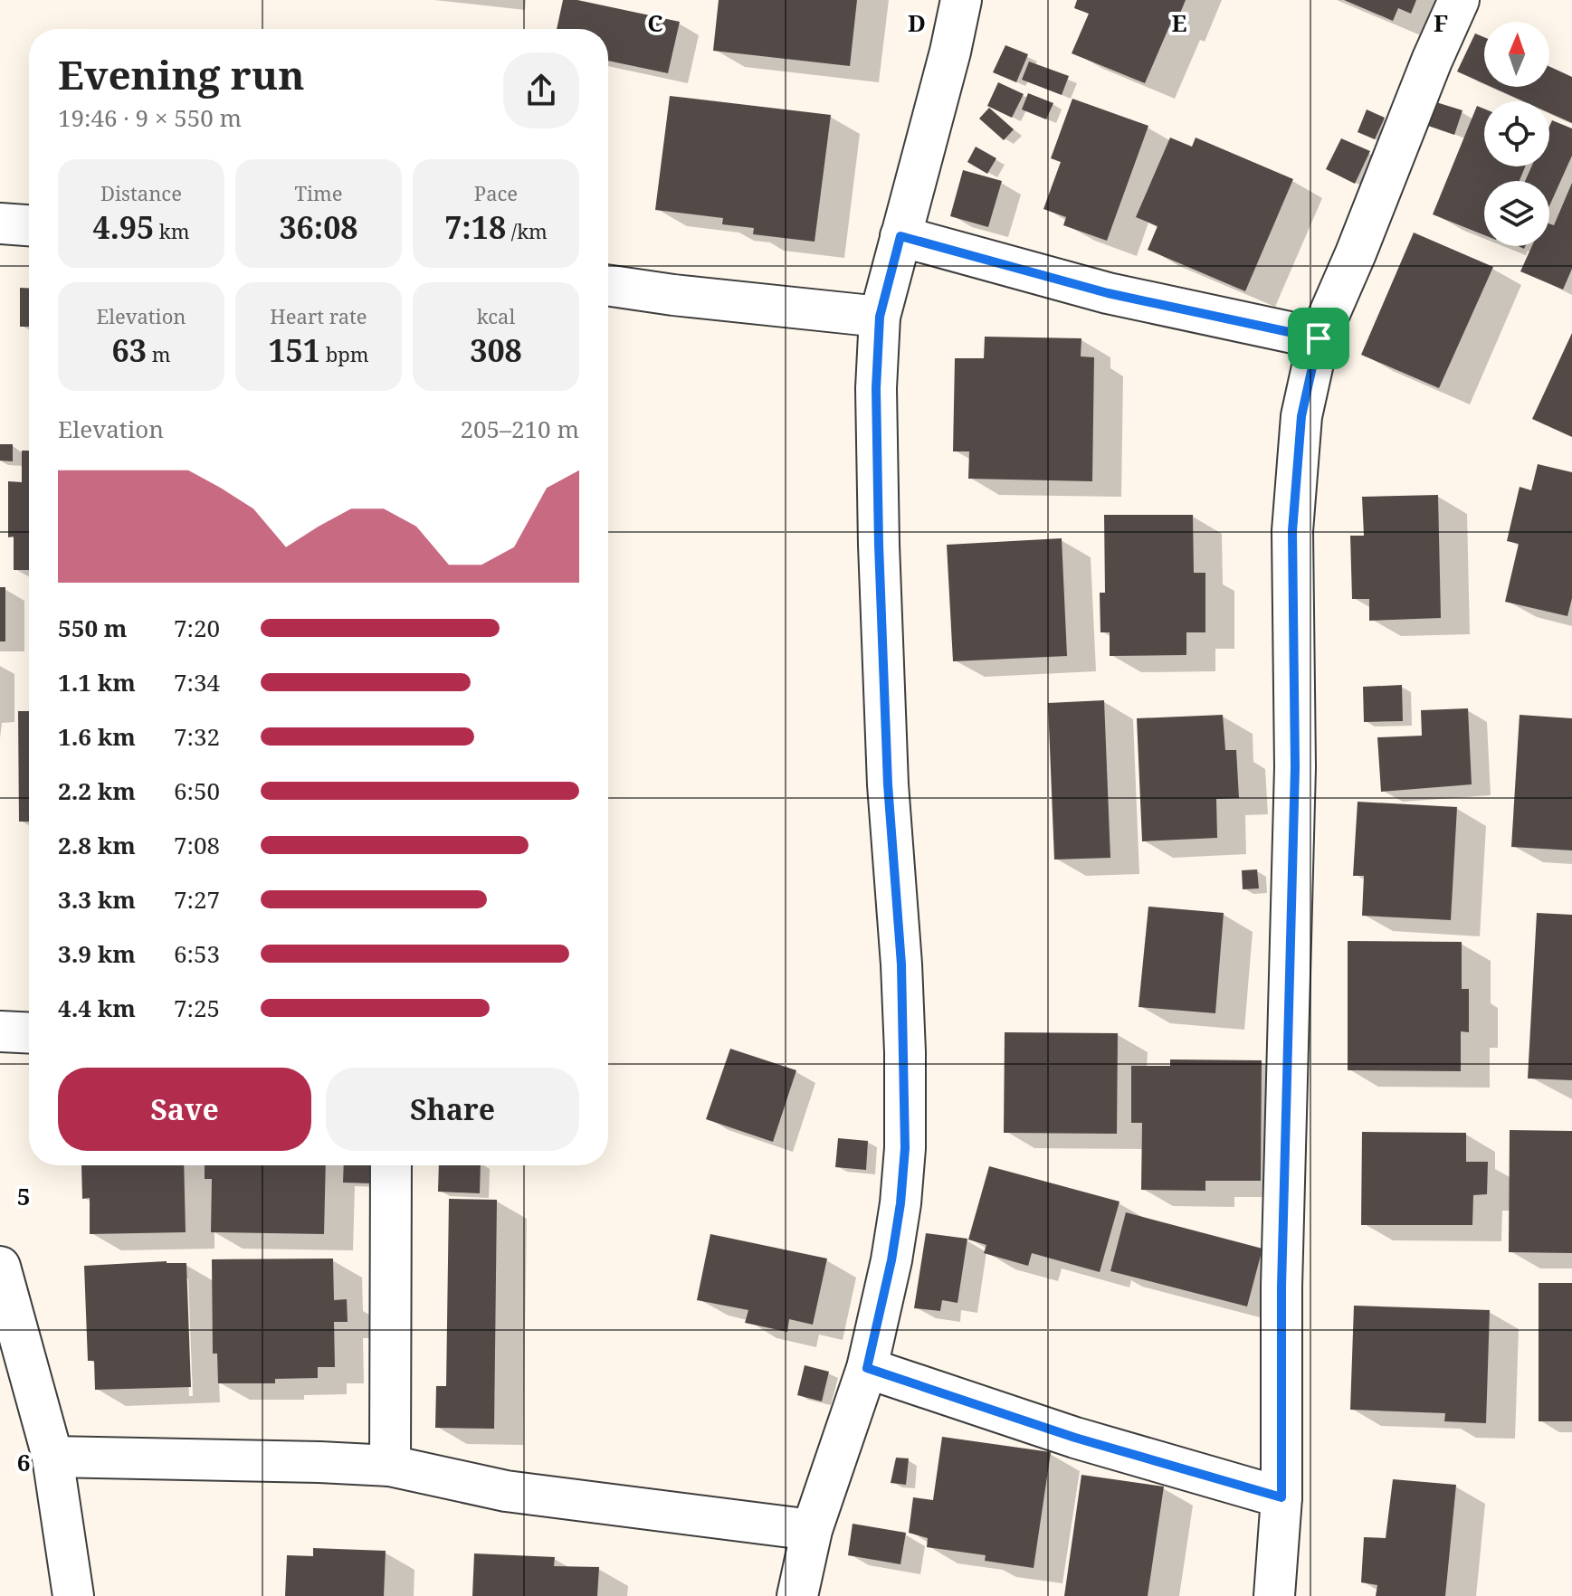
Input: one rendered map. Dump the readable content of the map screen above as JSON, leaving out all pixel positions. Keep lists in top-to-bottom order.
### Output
{
  "north": "top",
  "page": {
    "heading": ["Evening run", "19:46 · 9 × 550 m"],
    "stats": [
      ["Distance", "4.95 km"],
      ["Time", "36:08"],
      ["Pace", "7:18 /km"],
      ["Elevation", "63 m"],
      ["Heart rate", "151 bpm"],
      ["kcal", "308"]
    ],
    "chart": ["Elevation", "205–210 m"],
    "list": [
      {
        "name": "550 m",
        "note": "7:20"
      },
      {
        "name": "1.1 km",
        "note": "7:34"
      },
      {
        "name": "1.6 km",
        "note": "7:32"
      },
      {
        "name": "2.2 km",
        "note": "6:50"
      },
      {
        "name": "2.8 km",
        "note": "7:08"
      },
      {
        "name": "3.3 km",
        "note": "7:27"
      },
      {
        "name": "3.9 km",
        "note": "6:53"
      },
      {
        "name": "4.4 km",
        "note": "7:25"
      }
    ],
    "buttons": ["Save", "Share"]
  },
  "grid": {
    "columns": [
      "C",
      "D",
      "E",
      "F"
    ],
    "rows": ["5", "6"]
  }
}
